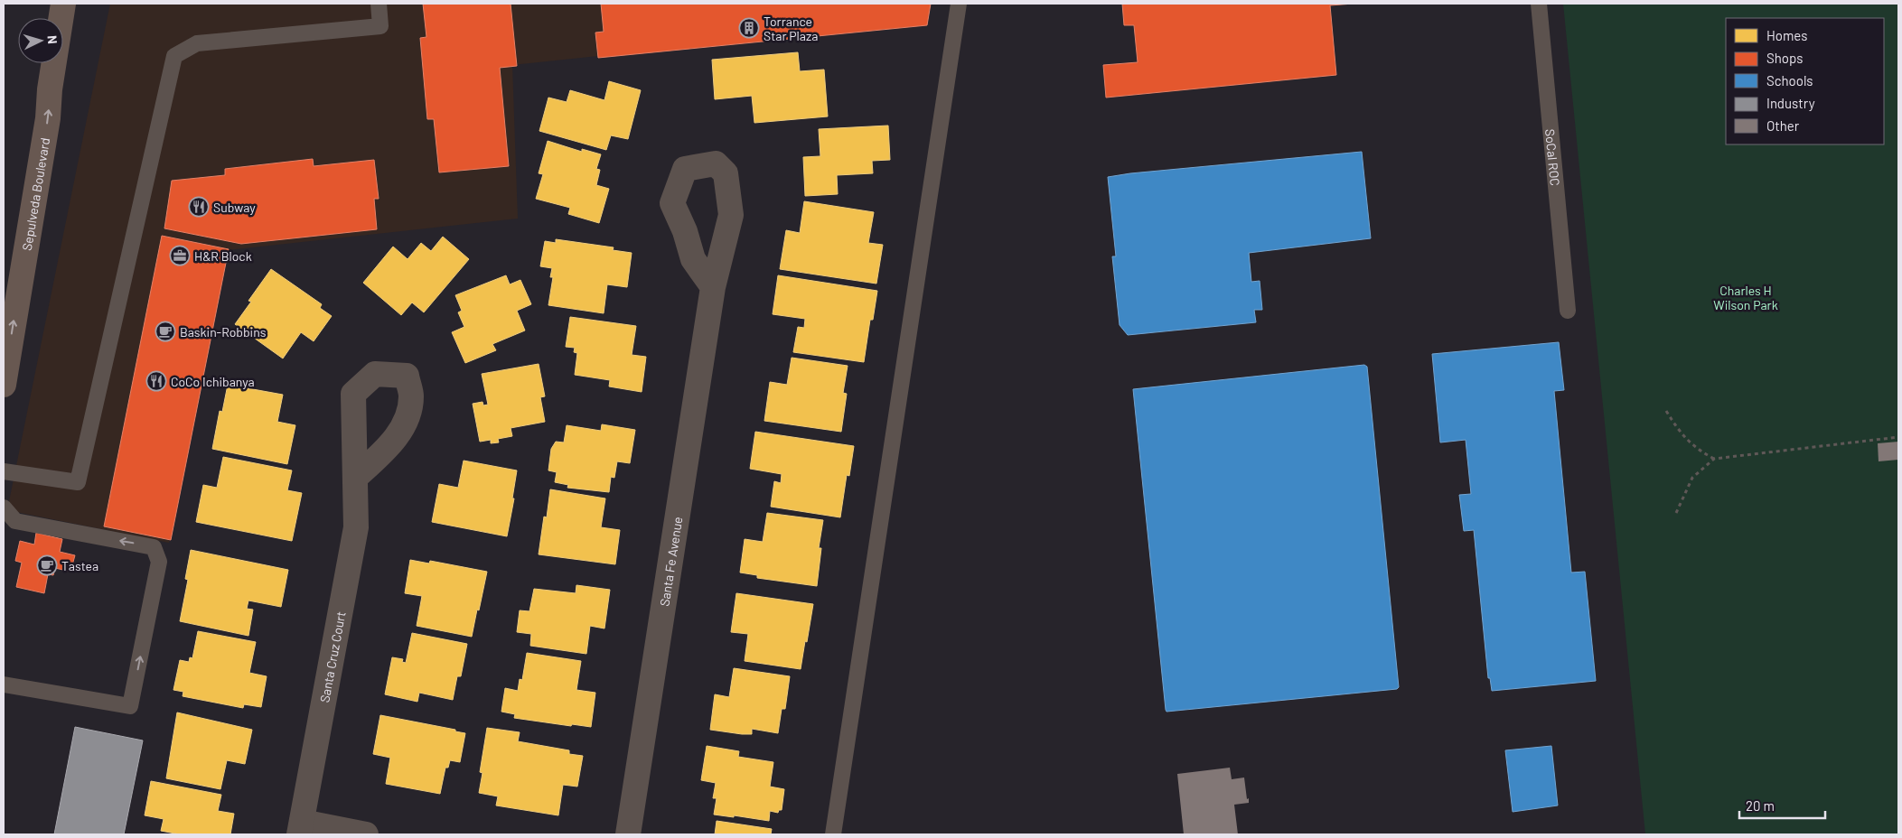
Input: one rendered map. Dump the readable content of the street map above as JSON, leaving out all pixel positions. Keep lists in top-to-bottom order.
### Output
{
  "streets": {
    "main road": ["Sepulveda Boulevard"],
    "street": ["Santa Fe Avenue", "Santa Cruz Court"],
    "lane": ["SoCal ROC"]
  },
  "one_way": ["Sepulveda Boulevard"],
  "parks": ["Charles H Wilson Park"],
  "places": {
    "building": ["Torrance Star Plaza"],
    "restaurant": ["Subway", "CoCo Ichibanya"],
    "office": ["H&R Block"],
    "cafe": ["Baskin-Robbins", "Tastea"]
  },
  "legend": [
    "Homes",
    "Shops",
    "Schools",
    "Industry",
    "Other"
  ],
  "scale_bar": "20 m",
  "north": "right"
}
